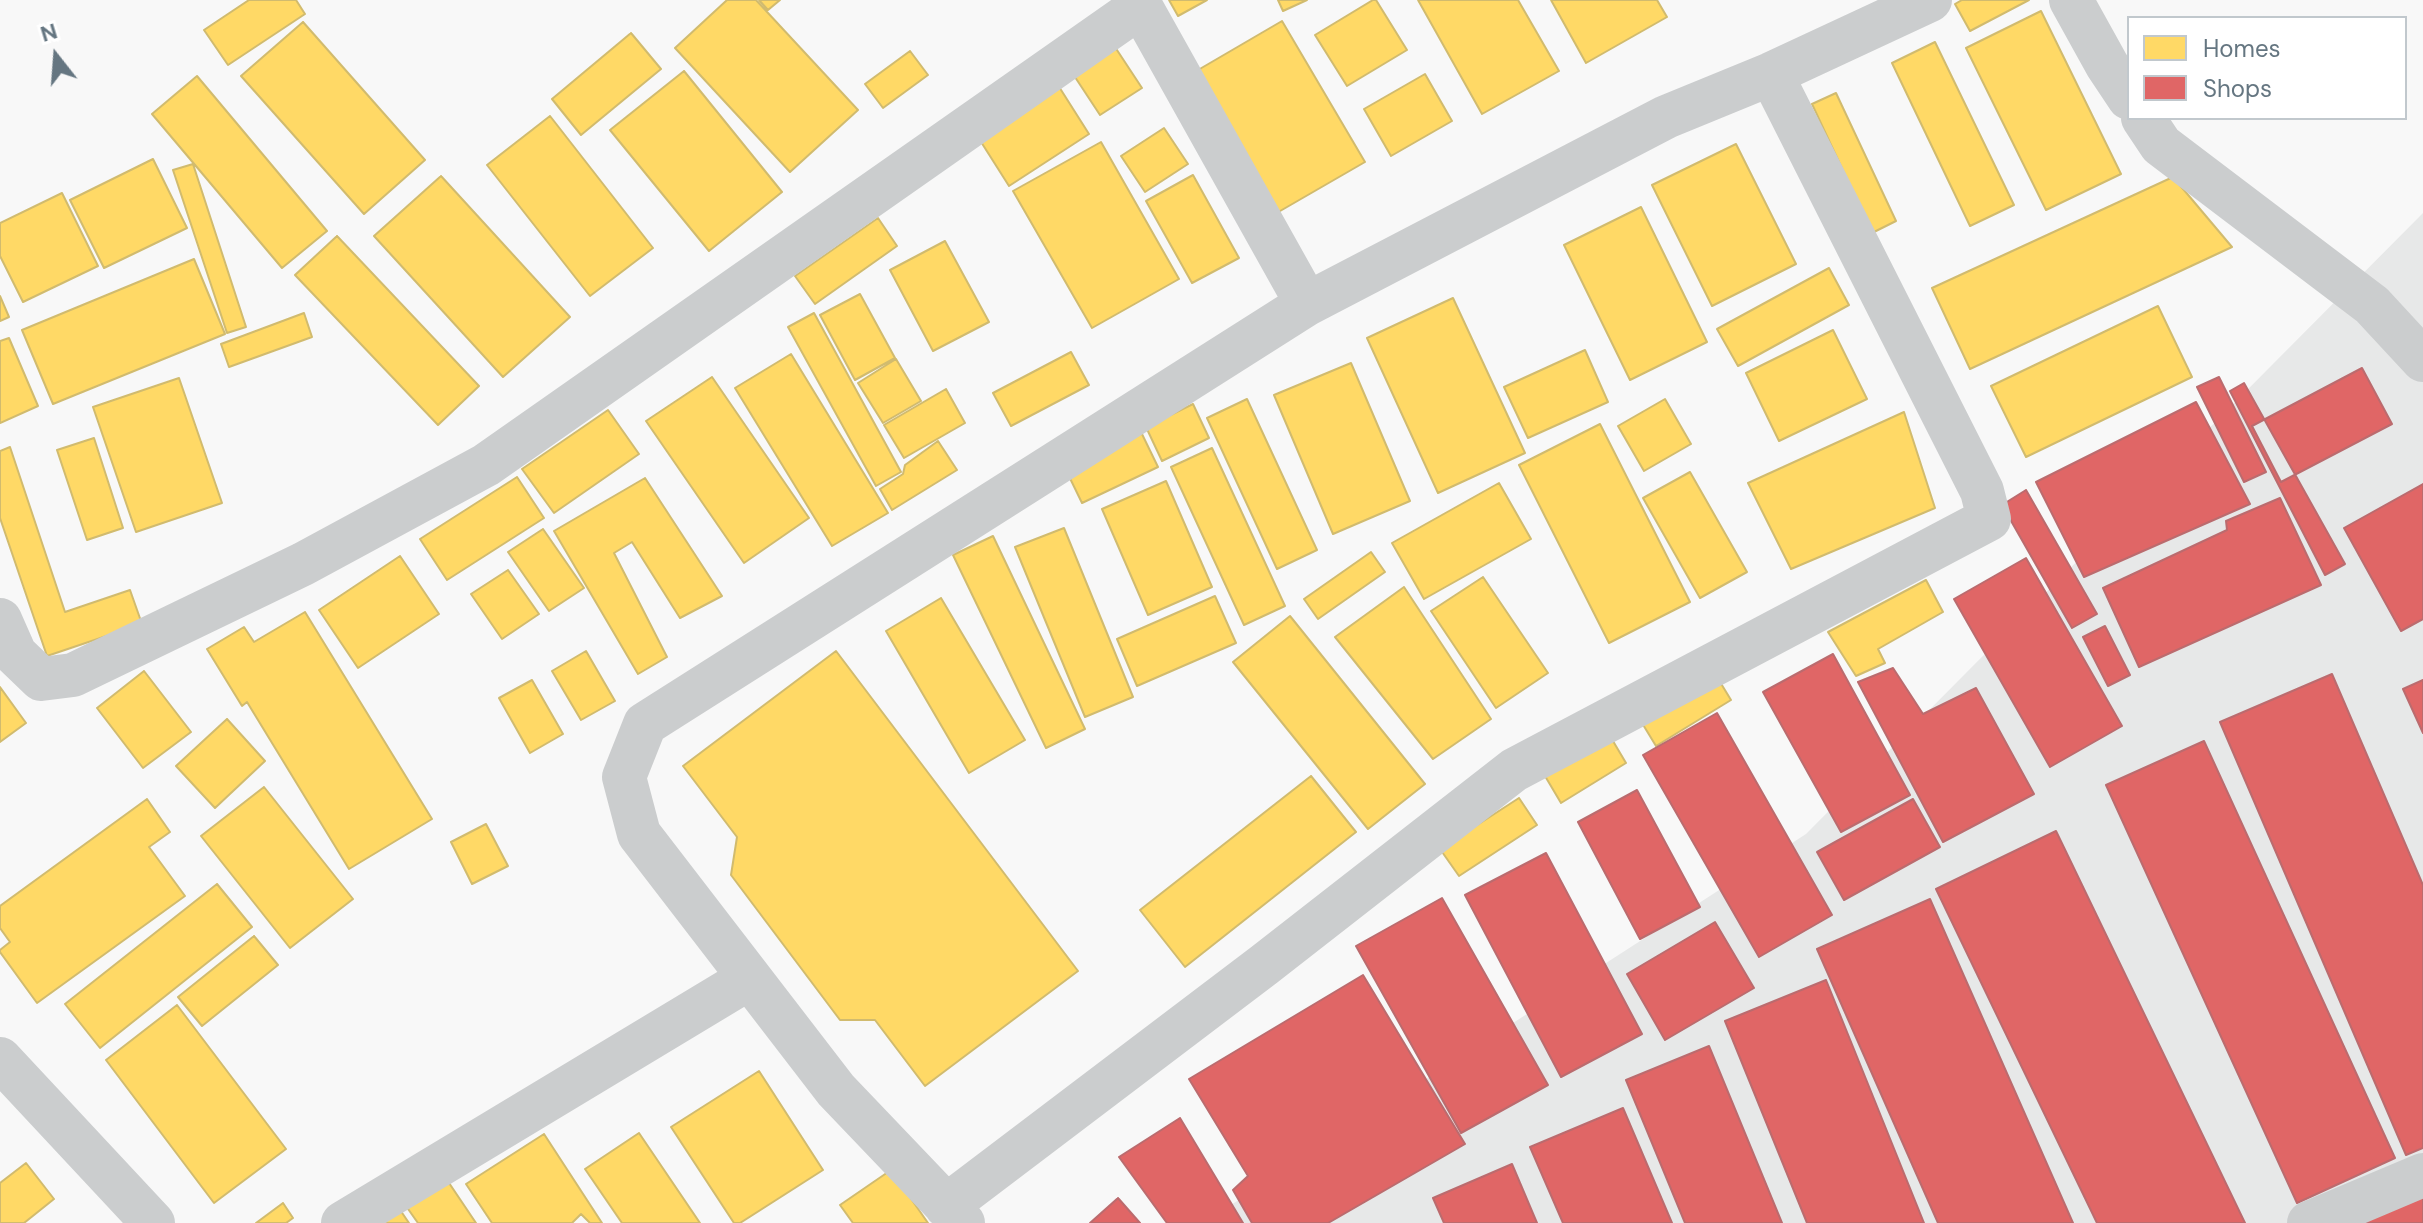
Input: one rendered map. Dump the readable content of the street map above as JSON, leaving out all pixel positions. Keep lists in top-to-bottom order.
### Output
{
  "legend": ["Homes", "Shops"],
  "north": "top"
}
